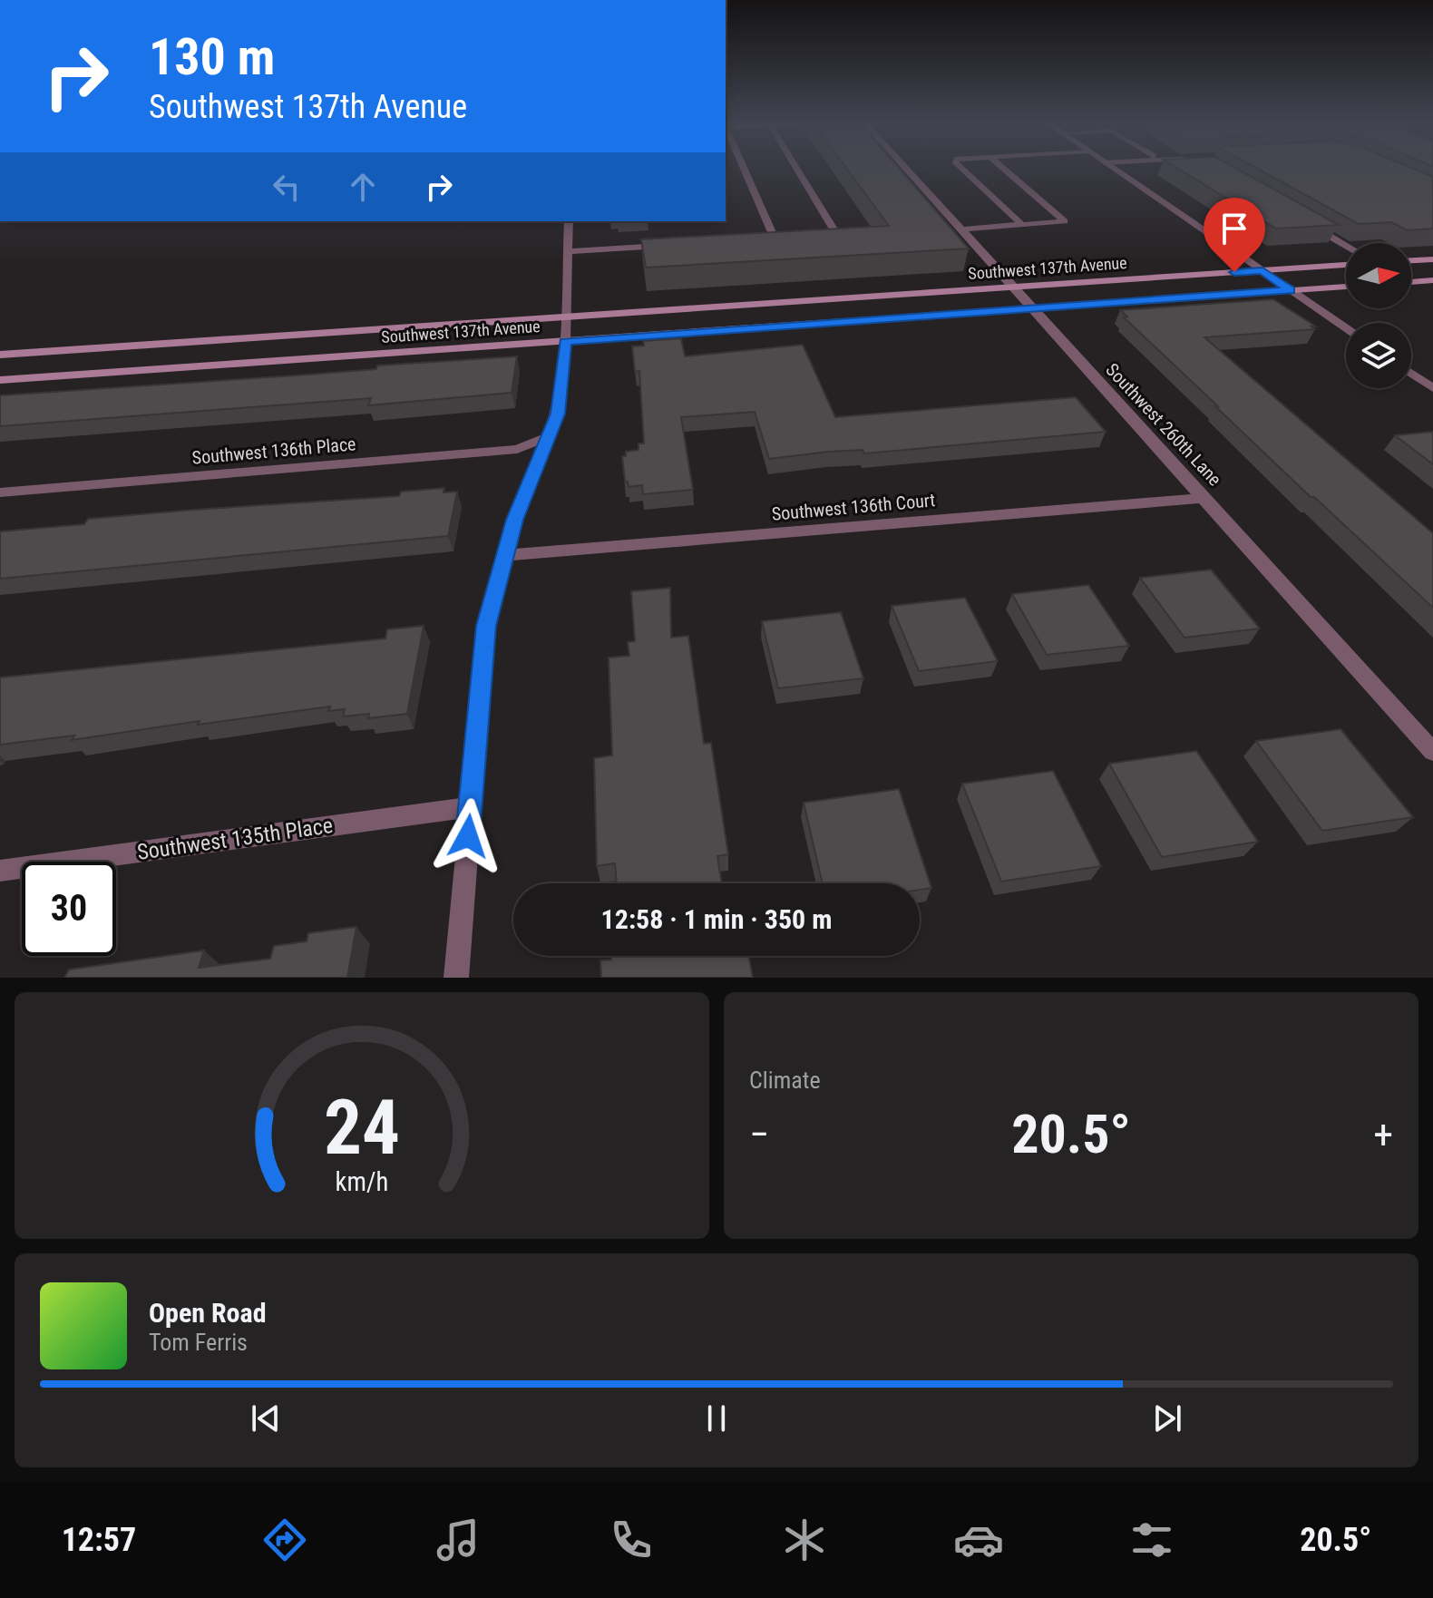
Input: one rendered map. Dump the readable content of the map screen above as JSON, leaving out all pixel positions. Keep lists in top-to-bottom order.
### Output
{
  "streets": {
    "main road": ["Southwest 137th Avenue"],
    "street": [
      "Southwest 260th Lane",
      "Southwest 136th Place",
      "Southwest 136th Court",
      "Southwest 135th Place"
    ]
  },
  "crossings": [
    ["Southwest 137th Avenue", "Southwest 260th Lane"],
    ["Southwest 260th Lane", "Southwest 136th Court"]
  ],
  "north": "right",
  "page": {
    "turn": ["130 m", "Southwest 137th Avenue"],
    "limit": "30",
    "trip": "12:58 · 1 min · 350 m",
    "tile": "Climate",
    "heat": ["−", "20.5°", "+"],
    "song": ["Open Road", "Tom Ferris"],
    "tabs": ["12:57", "20.5°"],
    "gauge": ["24", "km/h"]
  }
}
